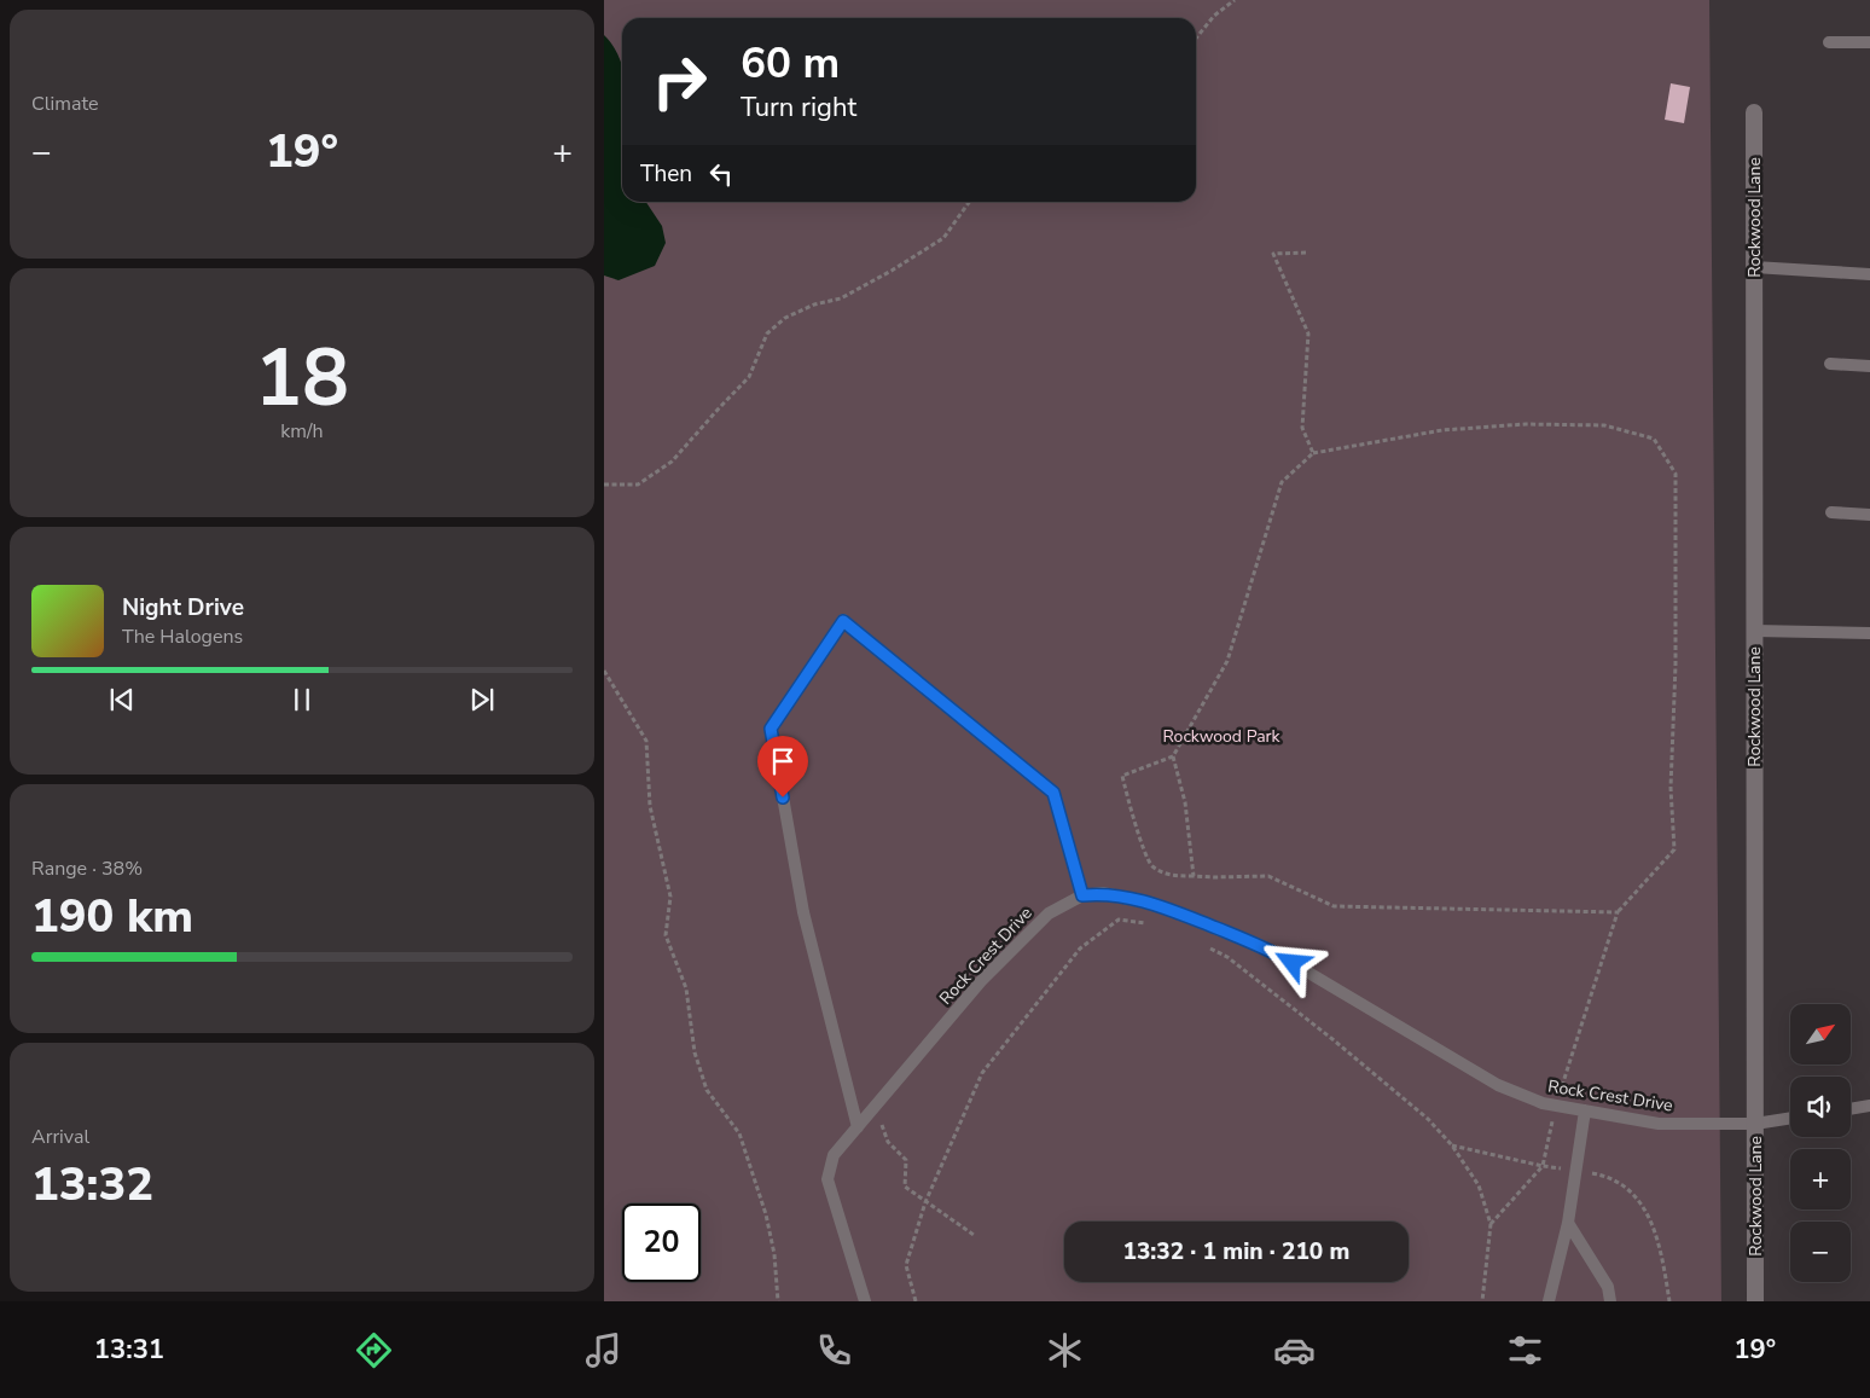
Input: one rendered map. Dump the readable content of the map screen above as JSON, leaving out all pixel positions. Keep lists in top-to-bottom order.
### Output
{
  "streets": {
    "street": ["Rockwood Lane"],
    "lane": ["Rock Crest Drive"]
  },
  "crossings": [
    ["Rockwood Lane", "Rock Crest Drive"]
  ],
  "parks": ["Rockwood Park"],
  "north": "top right",
  "page": {
    "tile": [
      "Climate",
      ["18", "km/h"],
      ["Range · 38%", "190 km"],
      ["Arrival", "13:32"]
    ],
    "turn": ["60 m", "Turn right"],
    "heat": ["−", "19°", "+"],
    "then": "Then",
    "song": ["Night Drive", "The Halogens"],
    "map_buttons": ["+", "−"],
    "limit": "20",
    "trip": "13:32 · 1 min · 210 m",
    "tabs": ["13:31", "19°"]
  }
}
